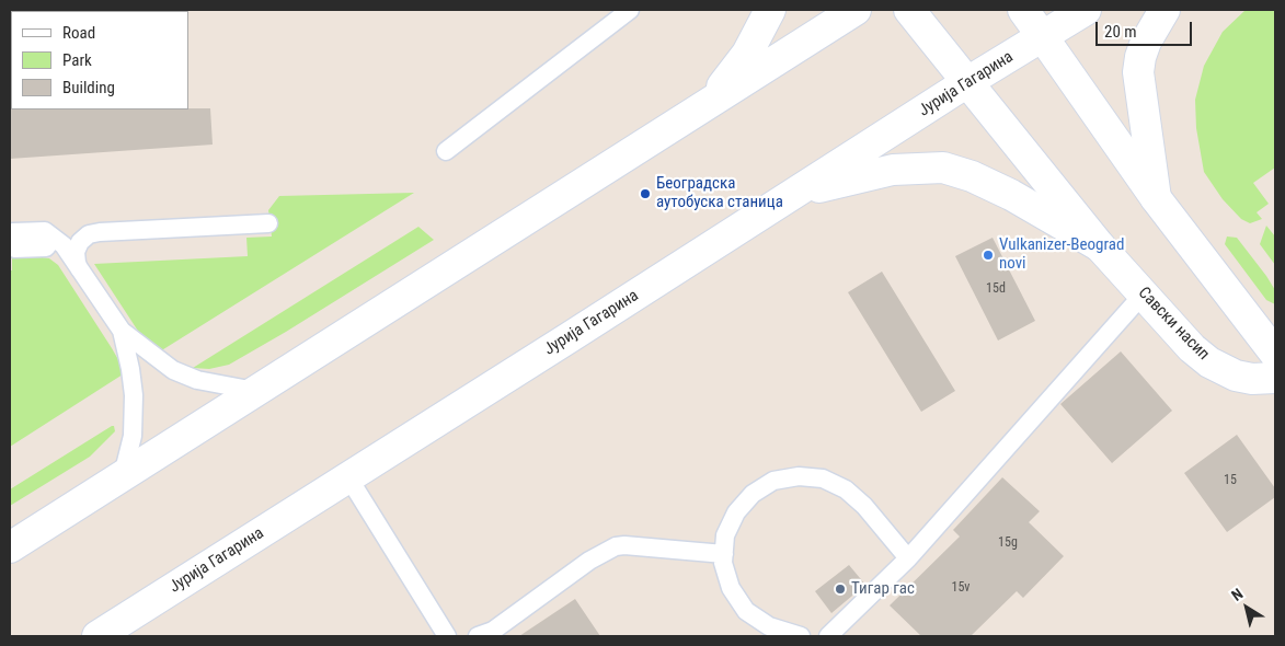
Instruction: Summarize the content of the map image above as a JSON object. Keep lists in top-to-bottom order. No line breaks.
{"streets":{"main road":["Јурија Гагарина","Савски насип"]},"crossings":[["Јурија Гагарина","Савски насип"]],"places":["Београдска аутобуска станица","Vulkanizer-Beograd novi","Тигар гас"],"house_numbers":["15d","15","15g","15v"],"legend":["Road","Park","Building"],"scale_bar":"20 m","north":"top left"}
